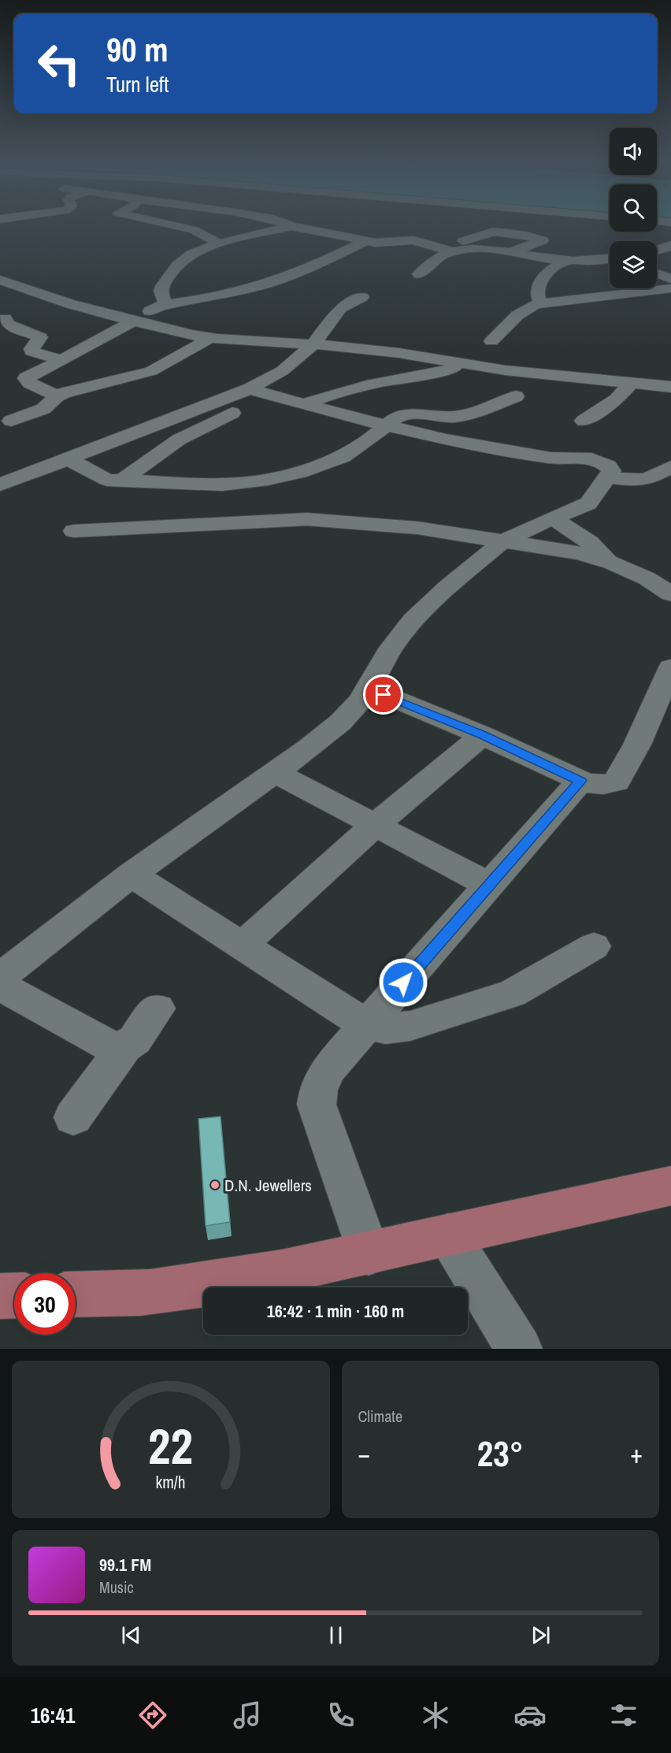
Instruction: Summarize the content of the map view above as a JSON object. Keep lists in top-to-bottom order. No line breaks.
{"places":["D.N. Jewellers"],"page":{"turn":["90 m","Turn left"],"limit":"30","trip":"16:42 · 1 min · 160 m","tile":"Climate","heat":["−","23°","+"],"song":["99.1 FM","Music"],"tabs":"16:41","gauge":["22","km/h"]}}
